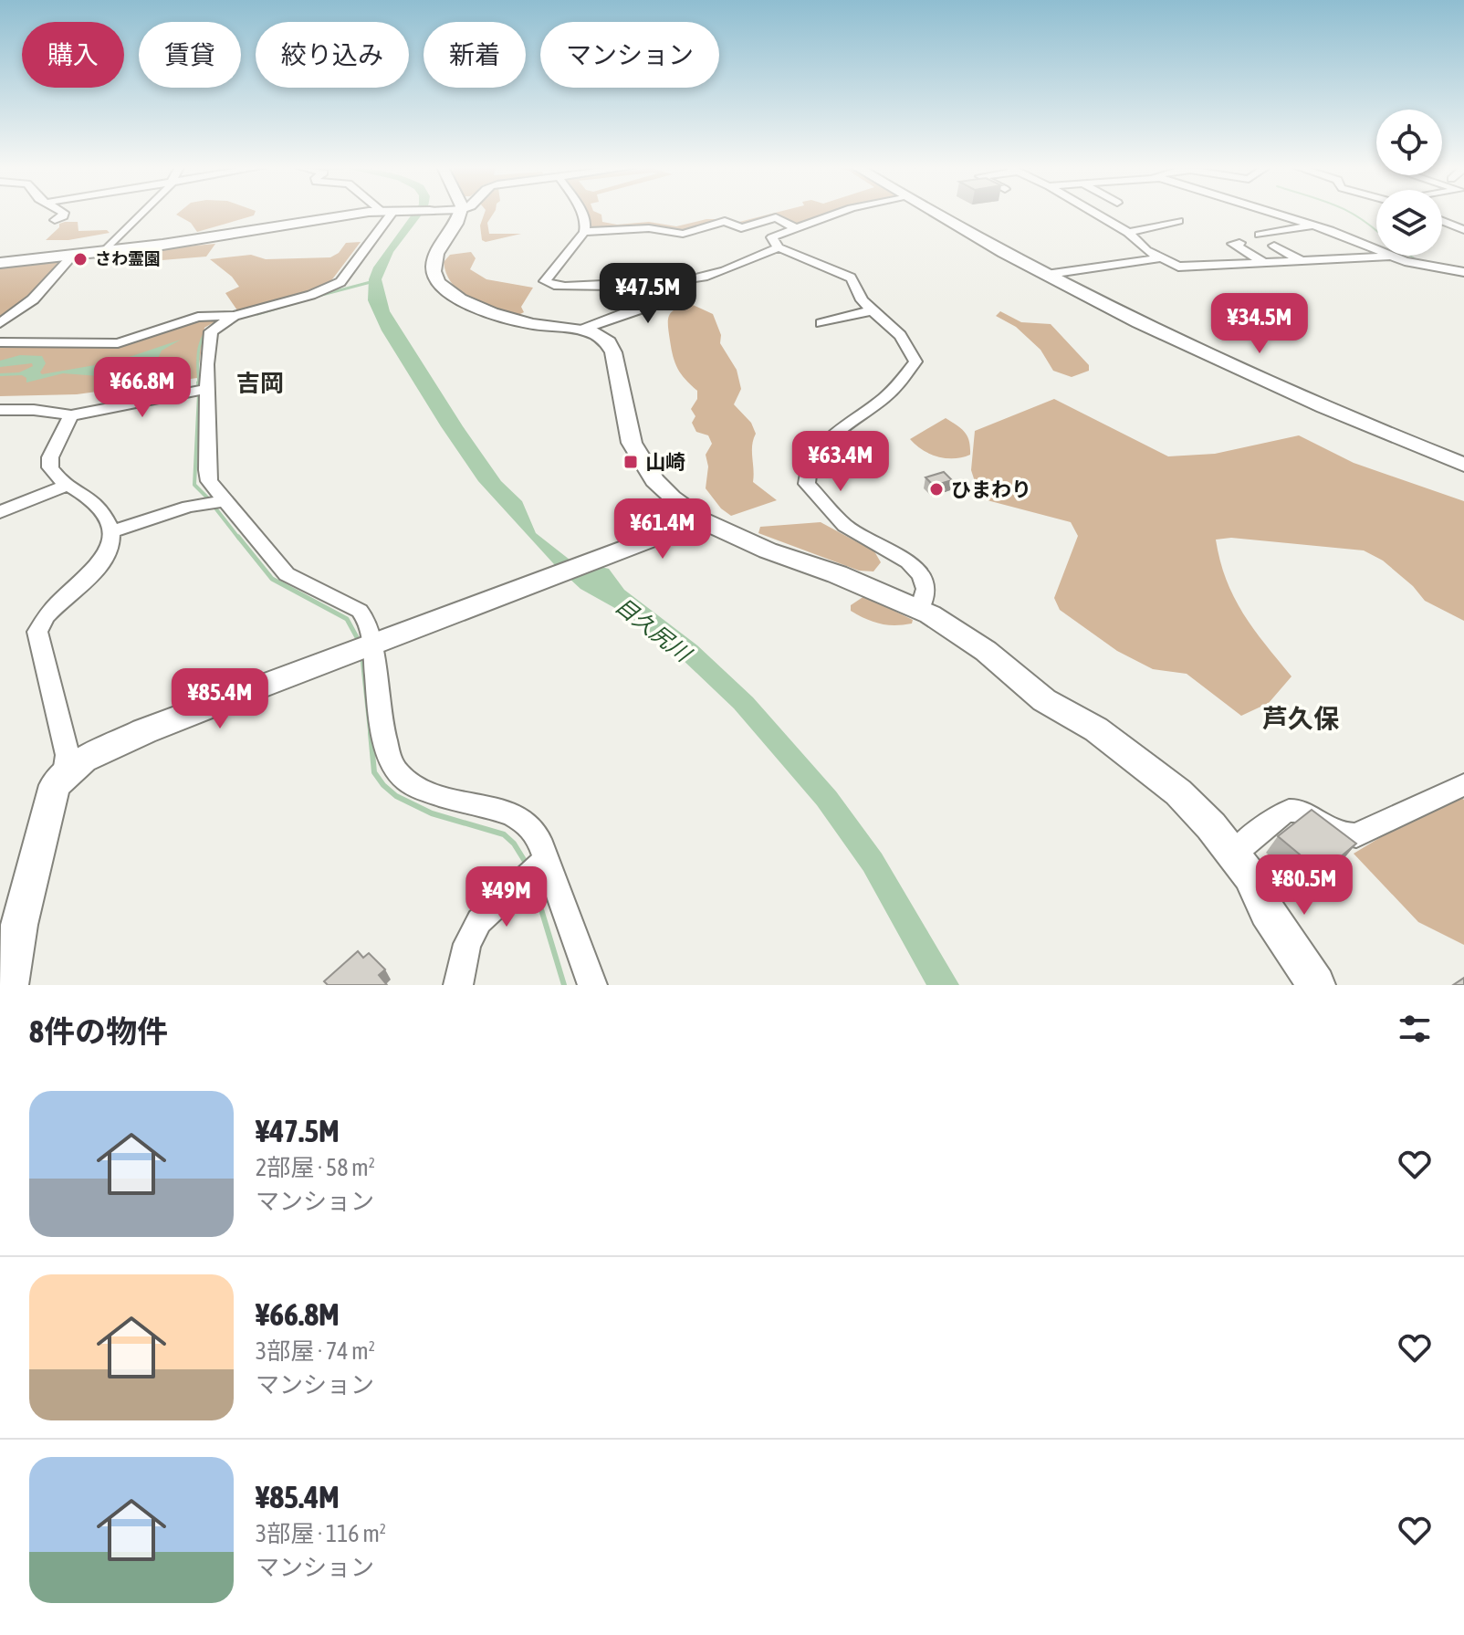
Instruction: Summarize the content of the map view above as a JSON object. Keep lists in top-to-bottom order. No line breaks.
{"districts":["吉岡","芦久保"],"water":["目久尻川"],"places":{"other":["さわ霊園","ひまわり"],"transit":["山崎"]},"page":{"chip":["購入","賃貸","絞り込み","新着","マンション"],"price":["¥47.5M","¥34.5M","¥66.8M","¥63.4M","¥61.4M","¥85.4M","¥80.5M","¥49M"],"heading":"8件の物件","list":[{"name":"¥47.5M","note":"2部屋 · 58 m² · マンション"},{"name":"¥66.8M","note":"3部屋 · 74 m² · マンション"},{"name":"¥85.4M","note":"3部屋 · 116 m² · マンション"}]}}
